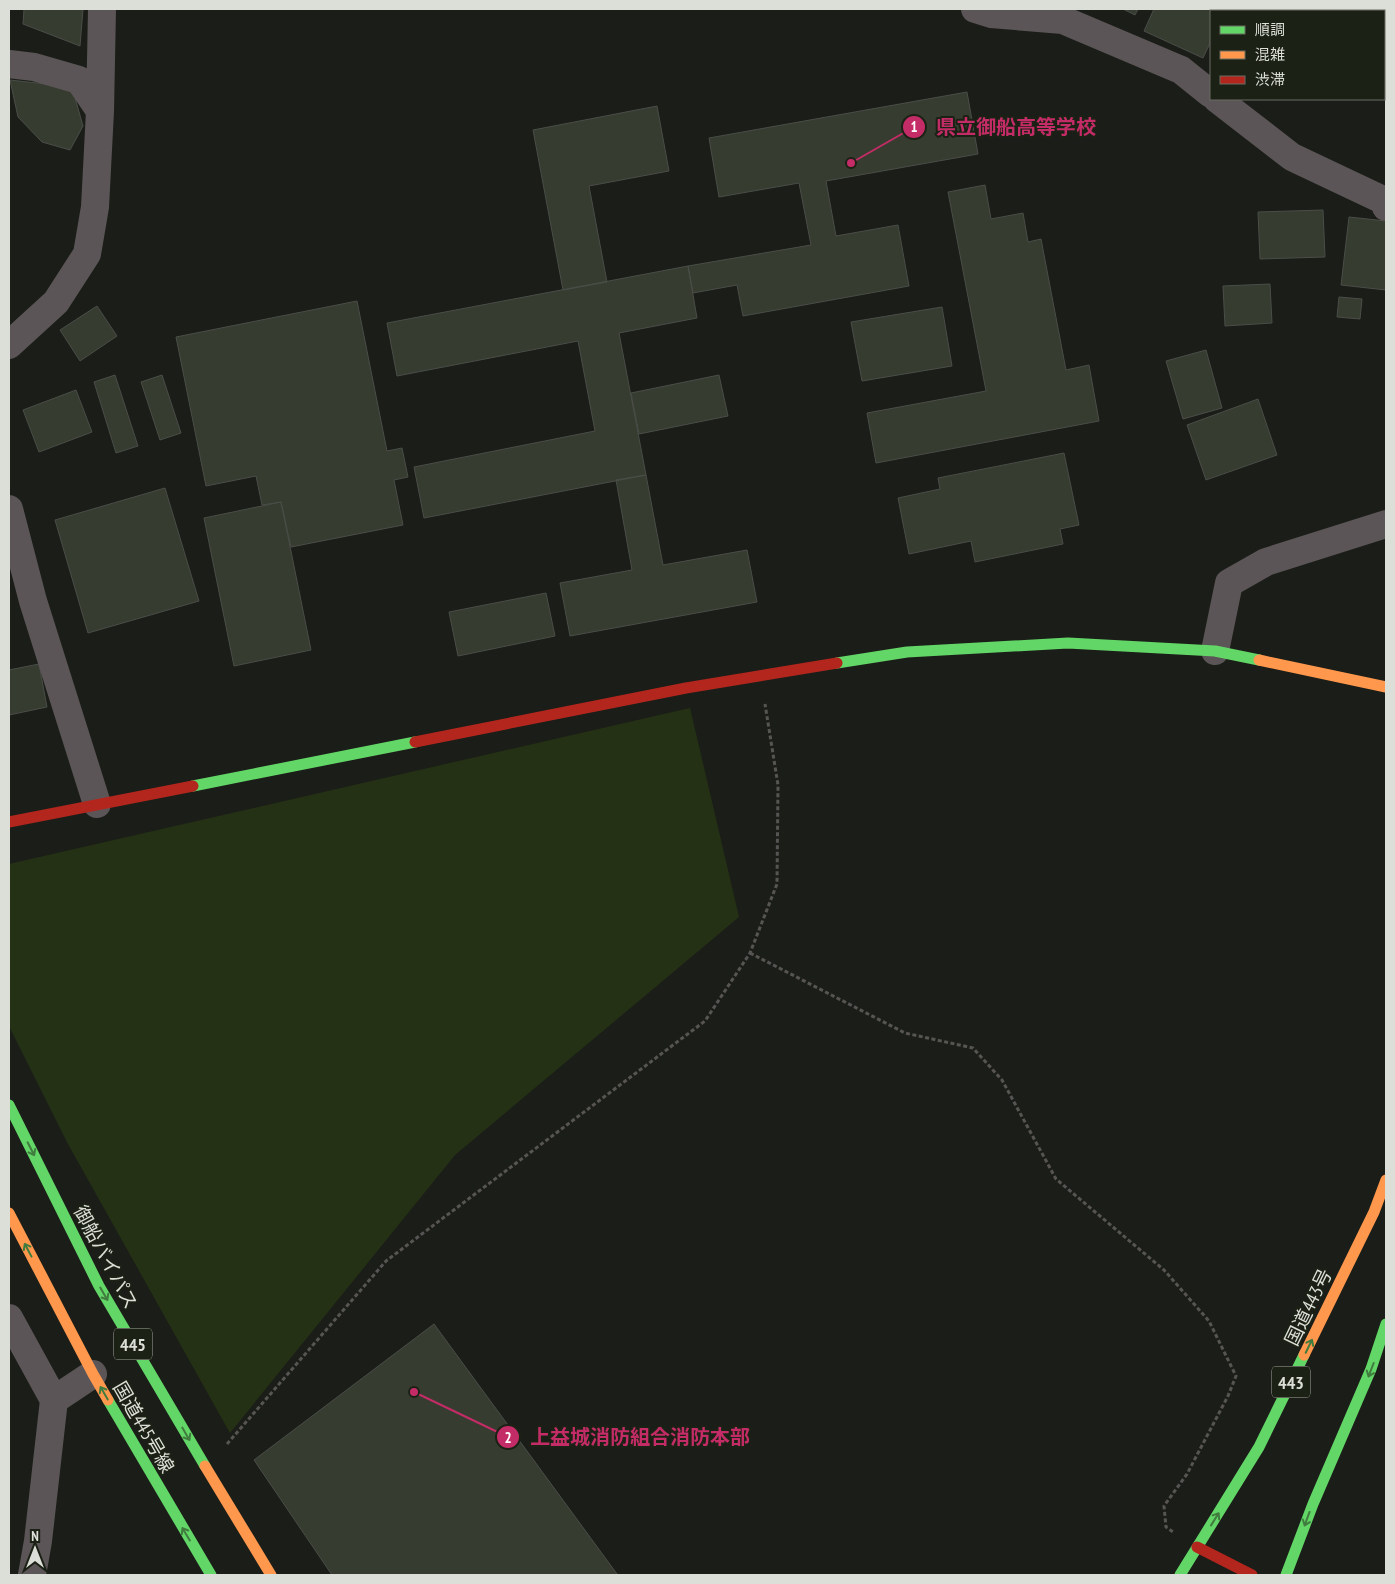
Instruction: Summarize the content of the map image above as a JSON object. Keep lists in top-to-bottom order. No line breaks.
{"streets":{"main road":["御船バイパス","国道443号","445","443","国道445号線"]},"one_way":["御船バイパス","国道445号線"],"places":["県立御船高等学校","上益城消防組合消防本部"],"legend":["順調","混雑","渋滞"],"north":"top"}
